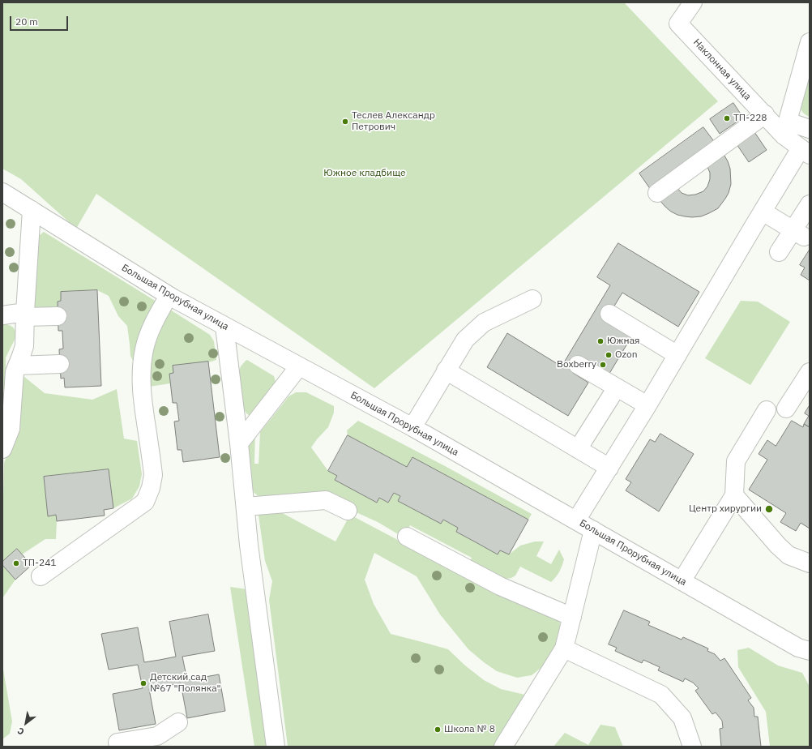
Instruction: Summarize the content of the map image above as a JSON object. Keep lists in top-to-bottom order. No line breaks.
{"streets":{"street":["Наклонная улица","Большая Прорубная улица"]},"parks":["Южное кладбище"],"places":["ТП-228","Теслев Александр Петрович","Южная","Ozon","Boxberry","Центр хирургии","ТП-241","Детский сад №67 \"Полянка\"","Школа № 8"],"scale_bar":"20 m","north":"bottom left"}
